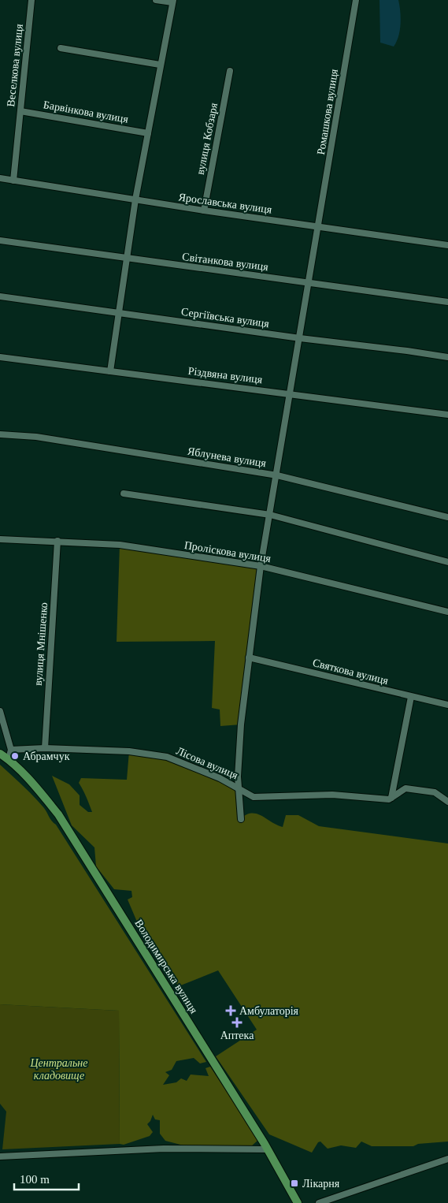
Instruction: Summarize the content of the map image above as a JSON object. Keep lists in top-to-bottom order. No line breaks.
{"streets":{"main road":["Володимирська вулиця"],"street":["Веселкова вулиця","Барвінкова вулиця","Ромашкова вулиця","вулиця Кобзаря","Ярославська вулиця","Світанкова вулиця","Сергіївська вулиця","Різдвяна вулиця","Яблунева вулиця","Проліскова вулиця","вулиця Мнішенко","Святкова вулиця","Лісова вулиця"]},"crossings":[["Веселкова вулиця","Барвінкова вулиця"],["Веселкова вулиця","Ярославська вулиця"],["Ромашкова вулиця","Ярославська вулиця"],["Ромашкова вулиця","Світанкова вулиця"],["Ромашкова вулиця","Сергіївська вулиця"],["Ромашкова вулиця","Різдвяна вулиця"],["Ромашкова вулиця","Яблунева вулиця"],["Ромашкова вулиця","Проліскова вулиця"],["Ромашкова вулиця","Святкова вулиця"],["Ромашкова вулиця","Лісова вулиця"],["вулиця Кобзаря","Ярославська вулиця"],["Проліскова вулиця","вулиця Мнішенко"],["вулиця Мнішенко","Лісова вулиця"]],"parks":["Центральне кладовище"],"places":{"other":["Абрамчук"],"health":["Амбулаторія","Аптека"],"transit":["Лікарня"]},"scale_bar":"100 m"}
